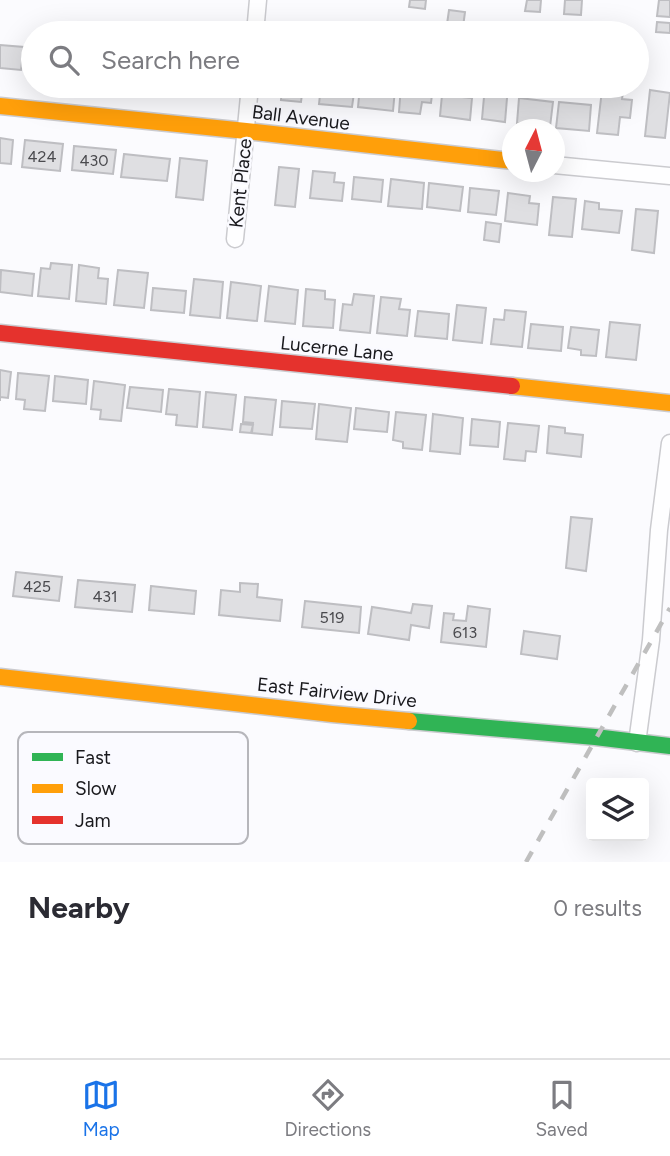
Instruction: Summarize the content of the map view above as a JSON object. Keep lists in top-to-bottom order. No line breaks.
{"streets":{"street":["Ball Avenue","Kent Place","Lucerne Lane","East Fairview Drive"]},"crossings":[["Ball Avenue","Kent Place"]],"house_numbers":["424","430","425","431","519","613"],"legend":["Fast","Slow","Jam"],"north":"top","page":{"search":"Search here","heading":["Nearby","0 results"],"nav":["Map","Directions","Saved"]}}
